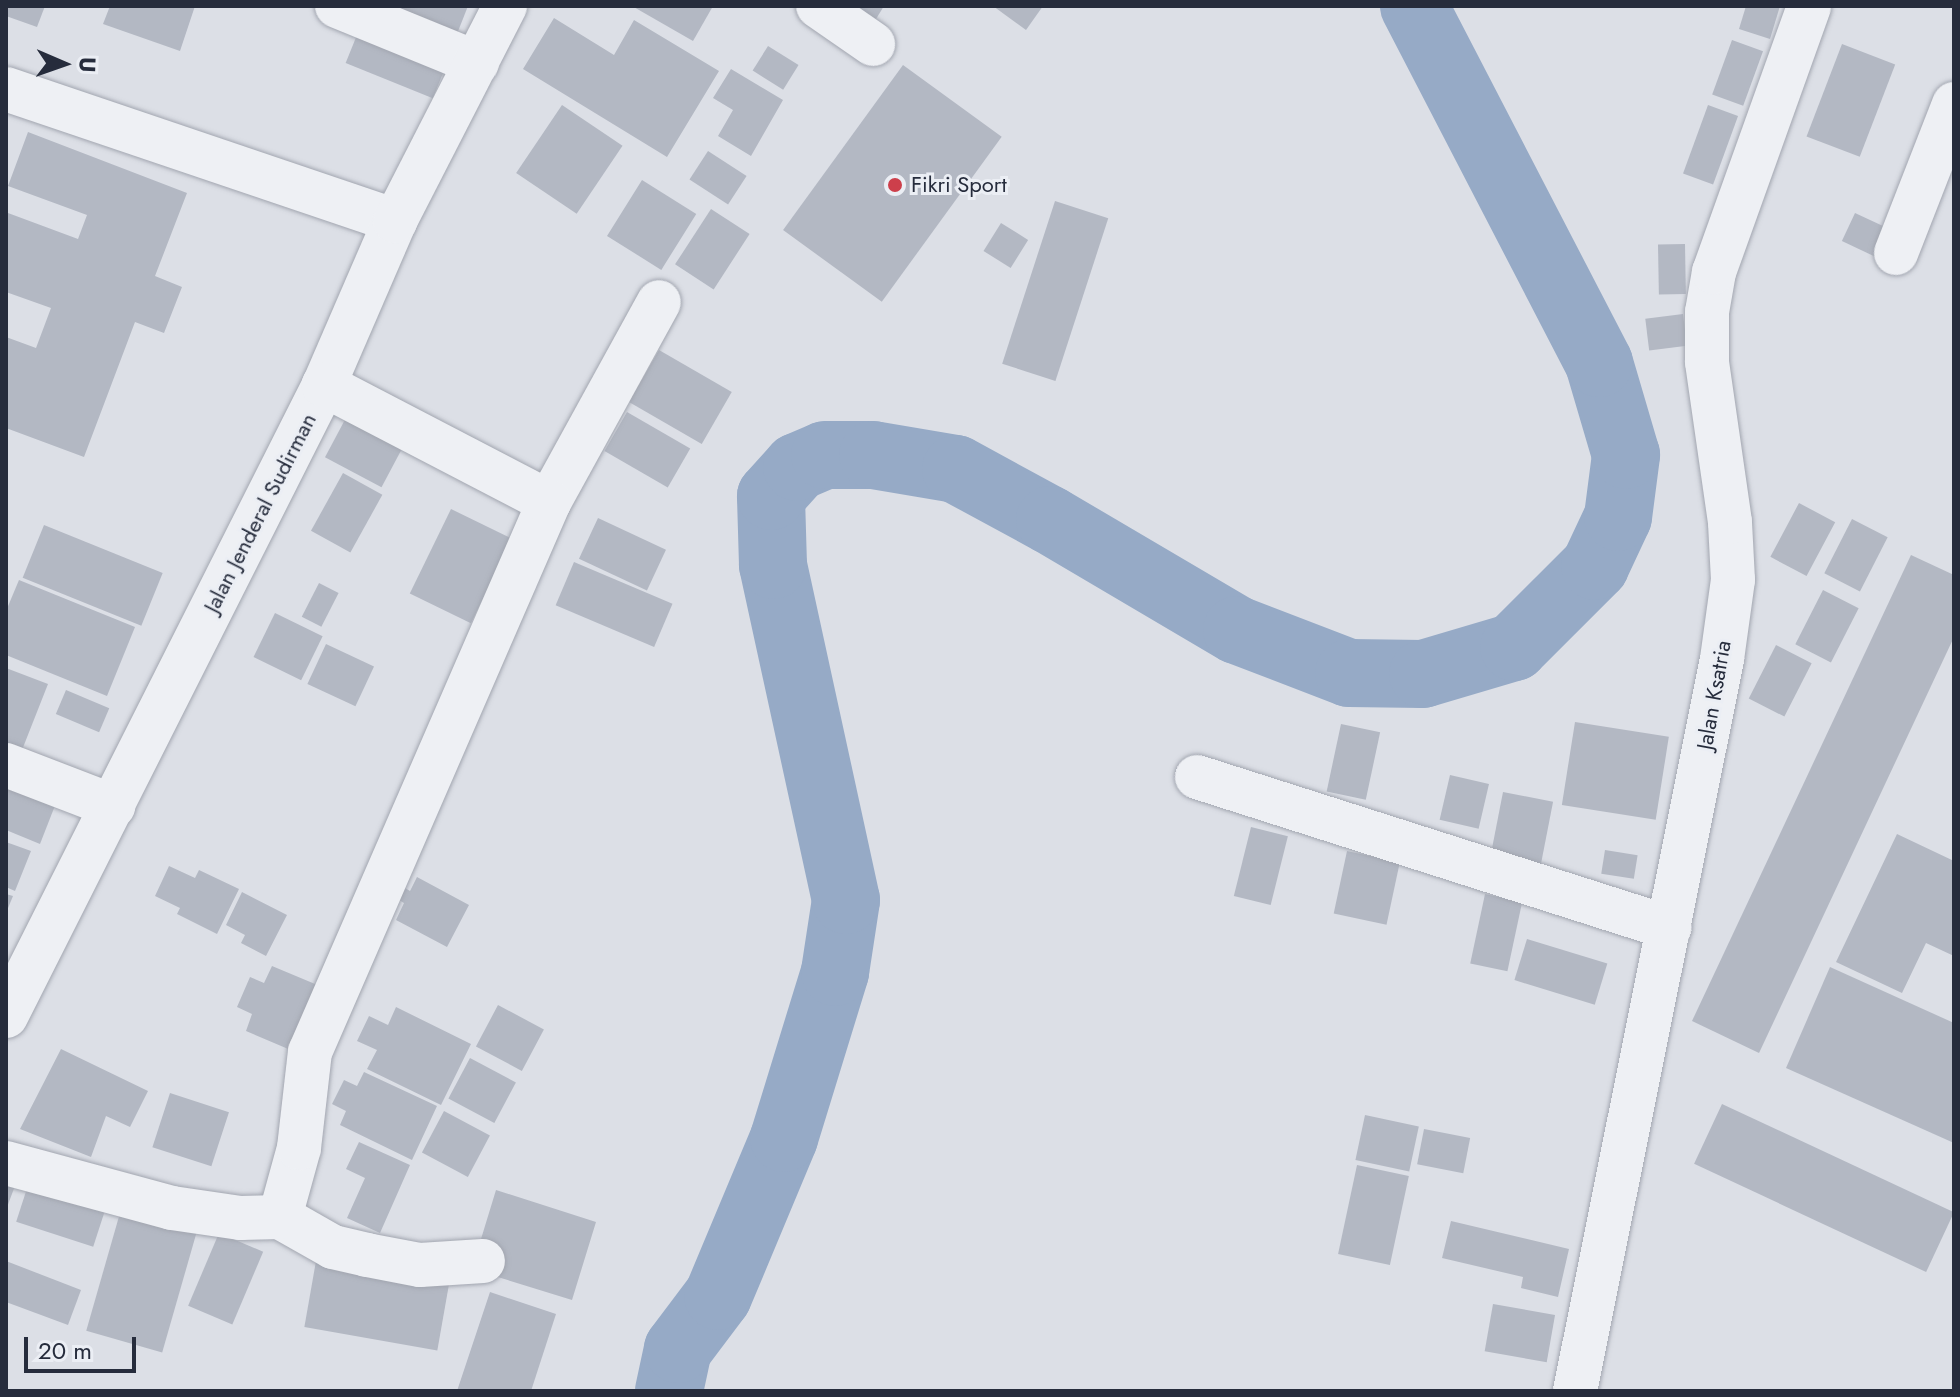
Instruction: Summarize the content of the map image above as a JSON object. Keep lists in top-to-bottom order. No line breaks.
{"streets":{"street":["Jalan Jenderal Sudirman","Jalan Ksatria"]},"places":["Fikri Sport"],"scale_bar":"20 m","north":"right"}
